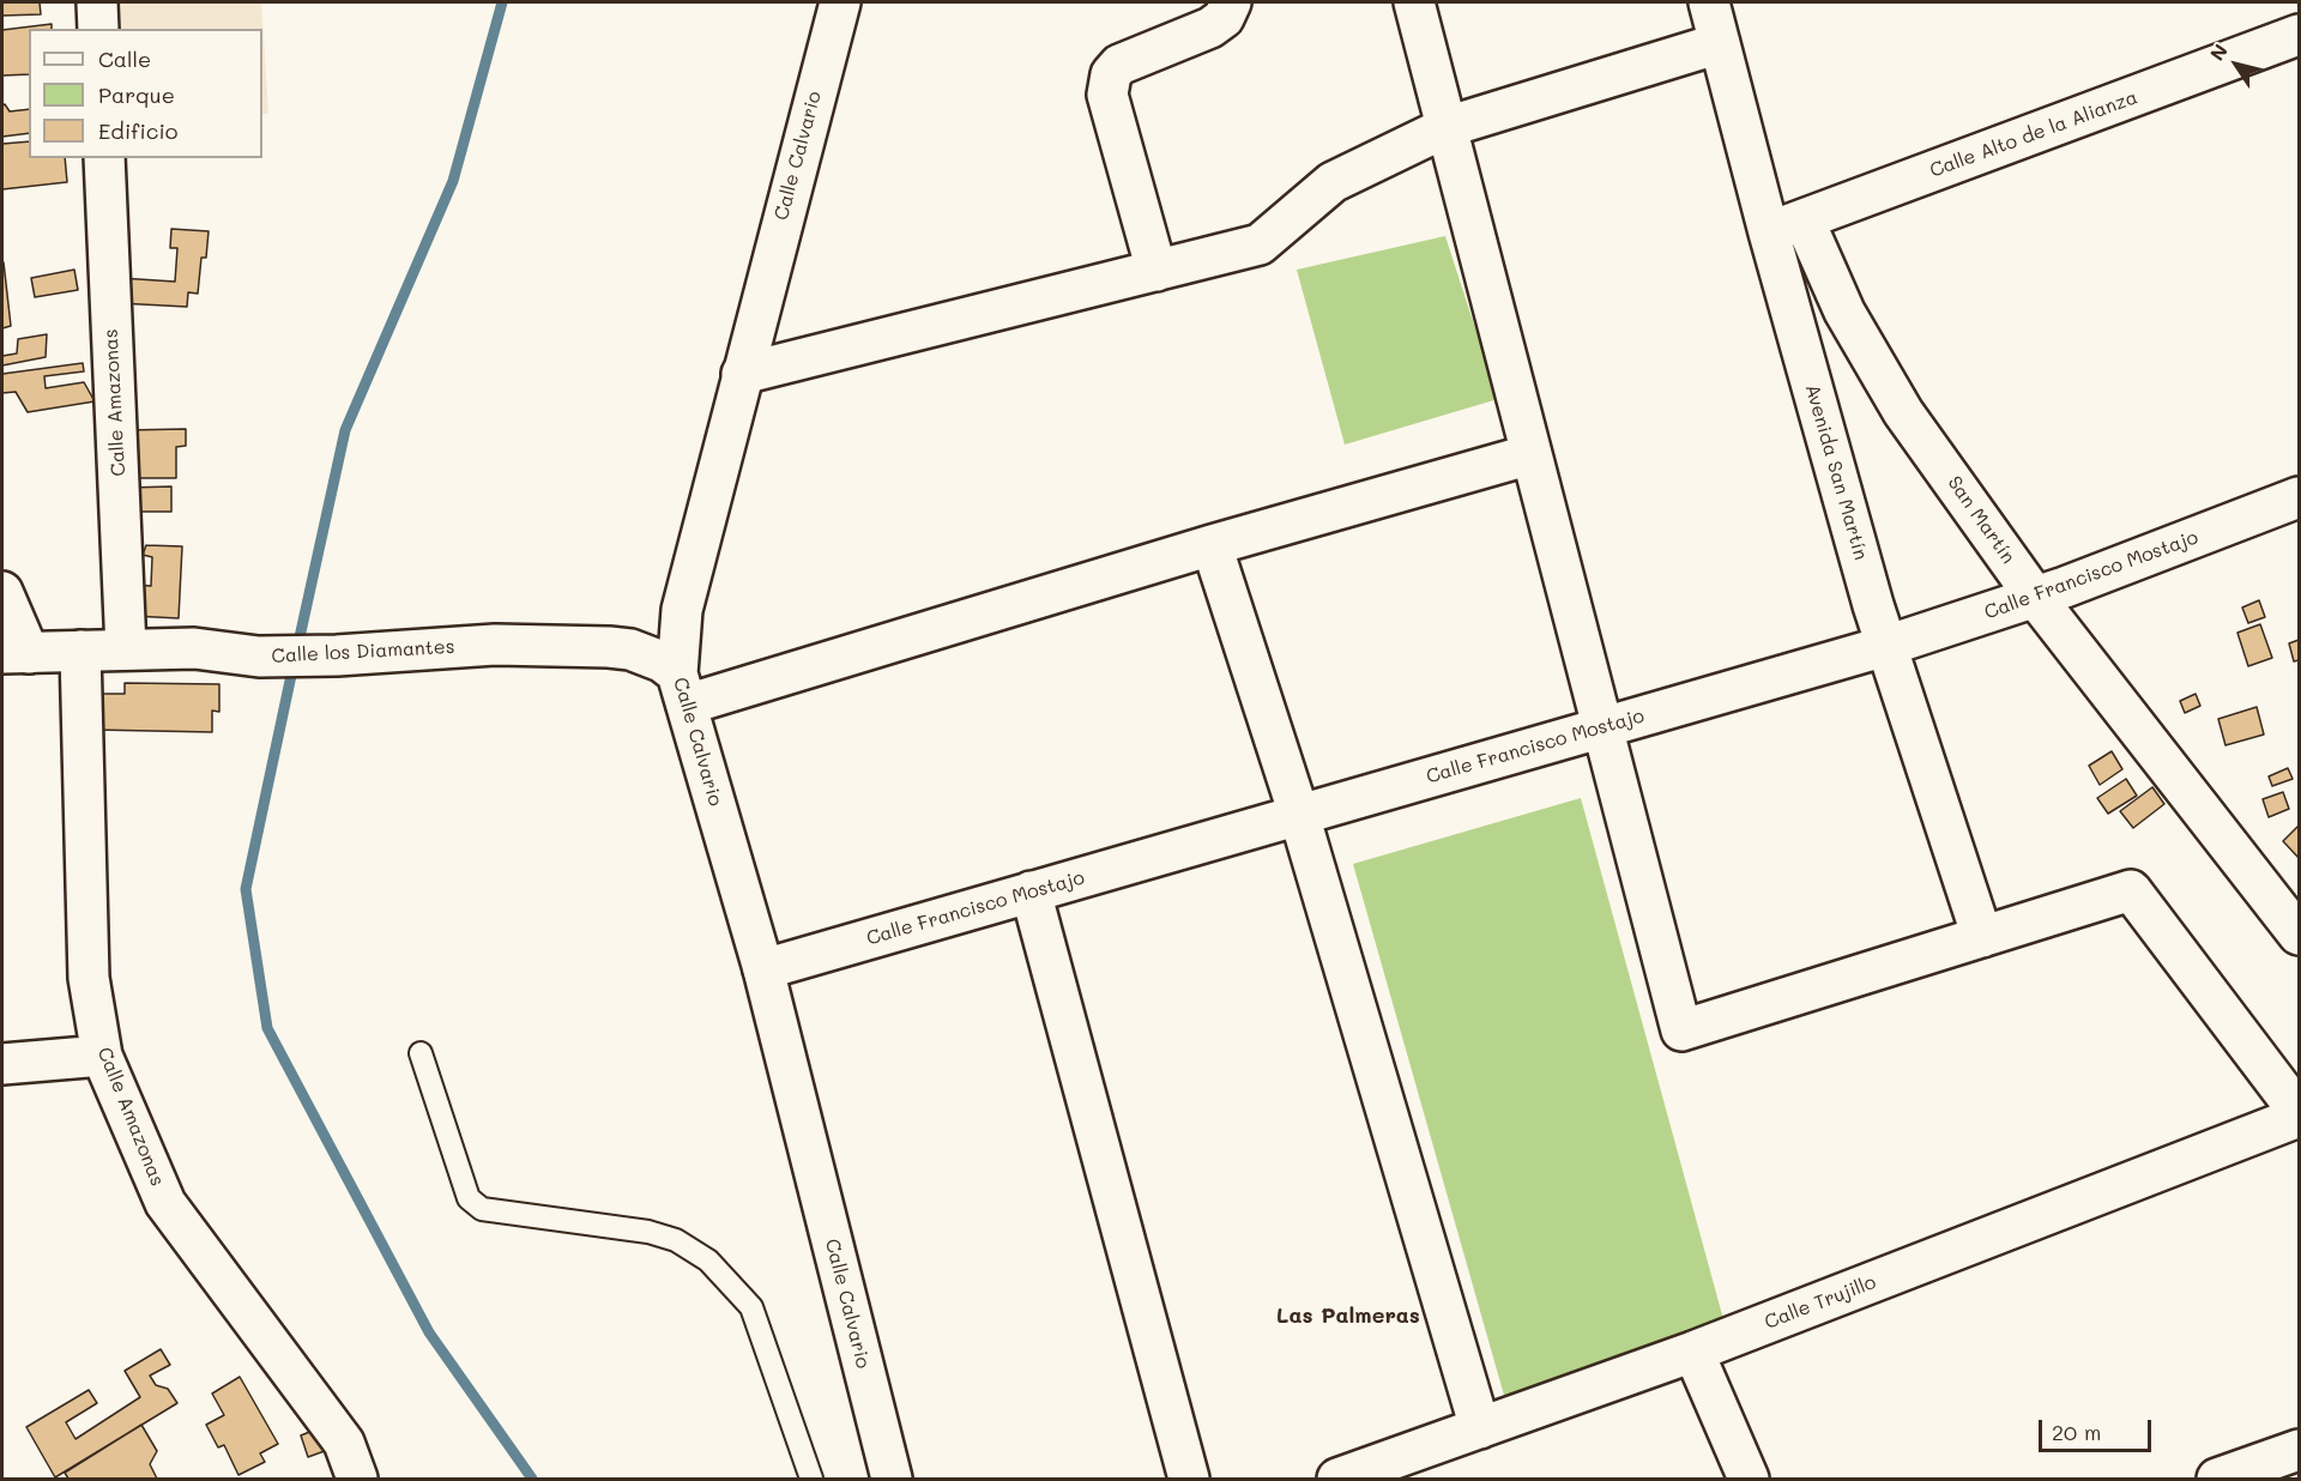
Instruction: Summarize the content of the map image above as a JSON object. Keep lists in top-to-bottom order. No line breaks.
{"streets":{"street":["Calle Alto de la Alianza","Calle Calvario","Calle Amazonas","Avenida San Martín","San Martín","Calle Francisco Mostajo","Calle los Diamantes","Calle Trujillo"]},"crossings":[["Calle Alto de la Alianza","Avenida San Martín"],["Calle Alto de la Alianza","San Martín"],["Calle Calvario","Calle Francisco Mostajo"],["Calle Calvario","Calle los Diamantes"],["Calle Amazonas","Calle los Diamantes"],["Avenida San Martín","San Martín"],["Avenida San Martín","Calle Francisco Mostajo"],["San Martín","Calle Francisco Mostajo"]],"districts":["Las Palmeras"],"legend":["Calle","Parque","Edificio"],"scale_bar":"20 m","north":"top left"}
